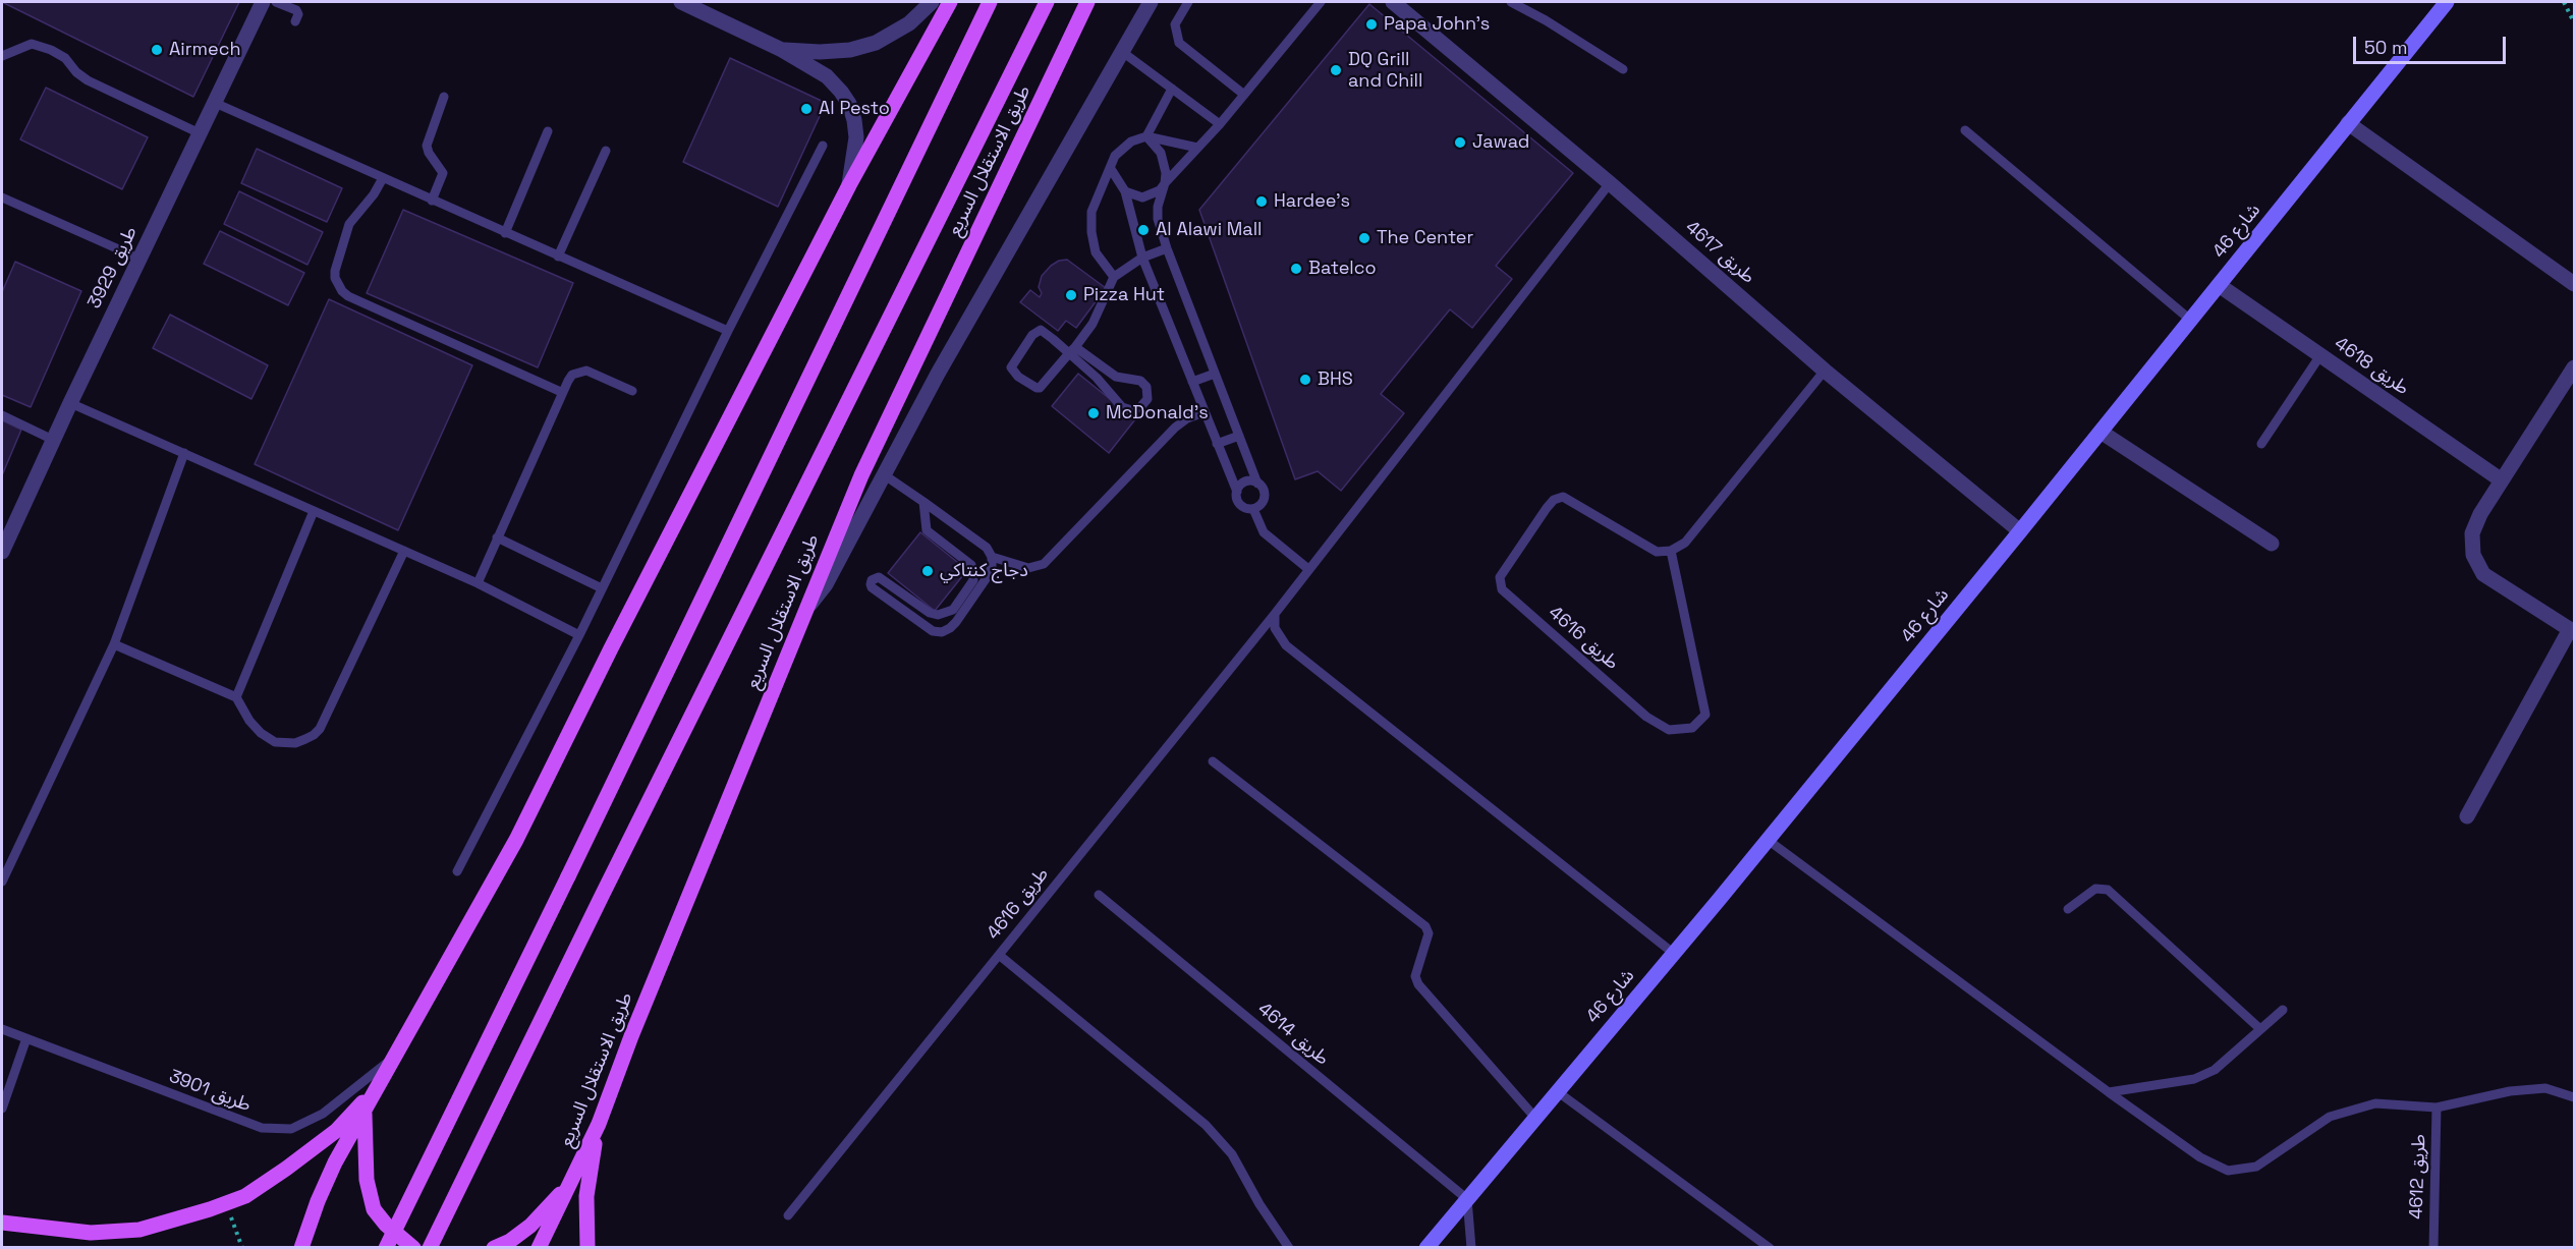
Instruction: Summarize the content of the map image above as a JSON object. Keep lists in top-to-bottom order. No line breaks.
{"streets":{"main road":["طريق الاستقلال السريع"],"street":["شارع 46","طريق 4617","طريق 3929","طريق 4618"],"lane":["طريق 4616","طريق 4614","طريق 3901","طريق 4612"]},"crossings":[["شارع 46","طريق 4617"],["شارع 46","طريق 4618"],["شارع 46","طريق 4614"],["طريق 4617","طريق 4616"]],"places":["Papa John's","Airmech","DQ Grill and Chill","Al Pesto","Jawad","Hardee's","Al Alawi Mall","The Center","Batelco","Pizza Hut","BHS","McDonald's","دجاج كنتاكي"],"scale_bar":"50 m"}
